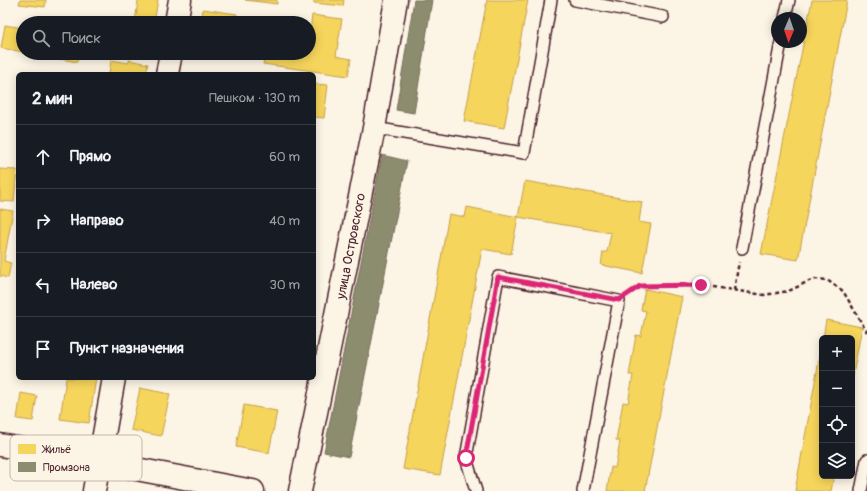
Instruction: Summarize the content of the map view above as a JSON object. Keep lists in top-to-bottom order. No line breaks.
{"streets":{"street":["улица Островского"]},"legend":["Жильё","Промзона"],"north":"bottom","page":{"search":"Поиск","heading":["2 мин","Пешком · 130 m"],"list":[["Прямо","60 m"],["Направо","40 m"],["Налево","30 m"],"Пункт назначения"],"map_buttons":["+","−"]}}
